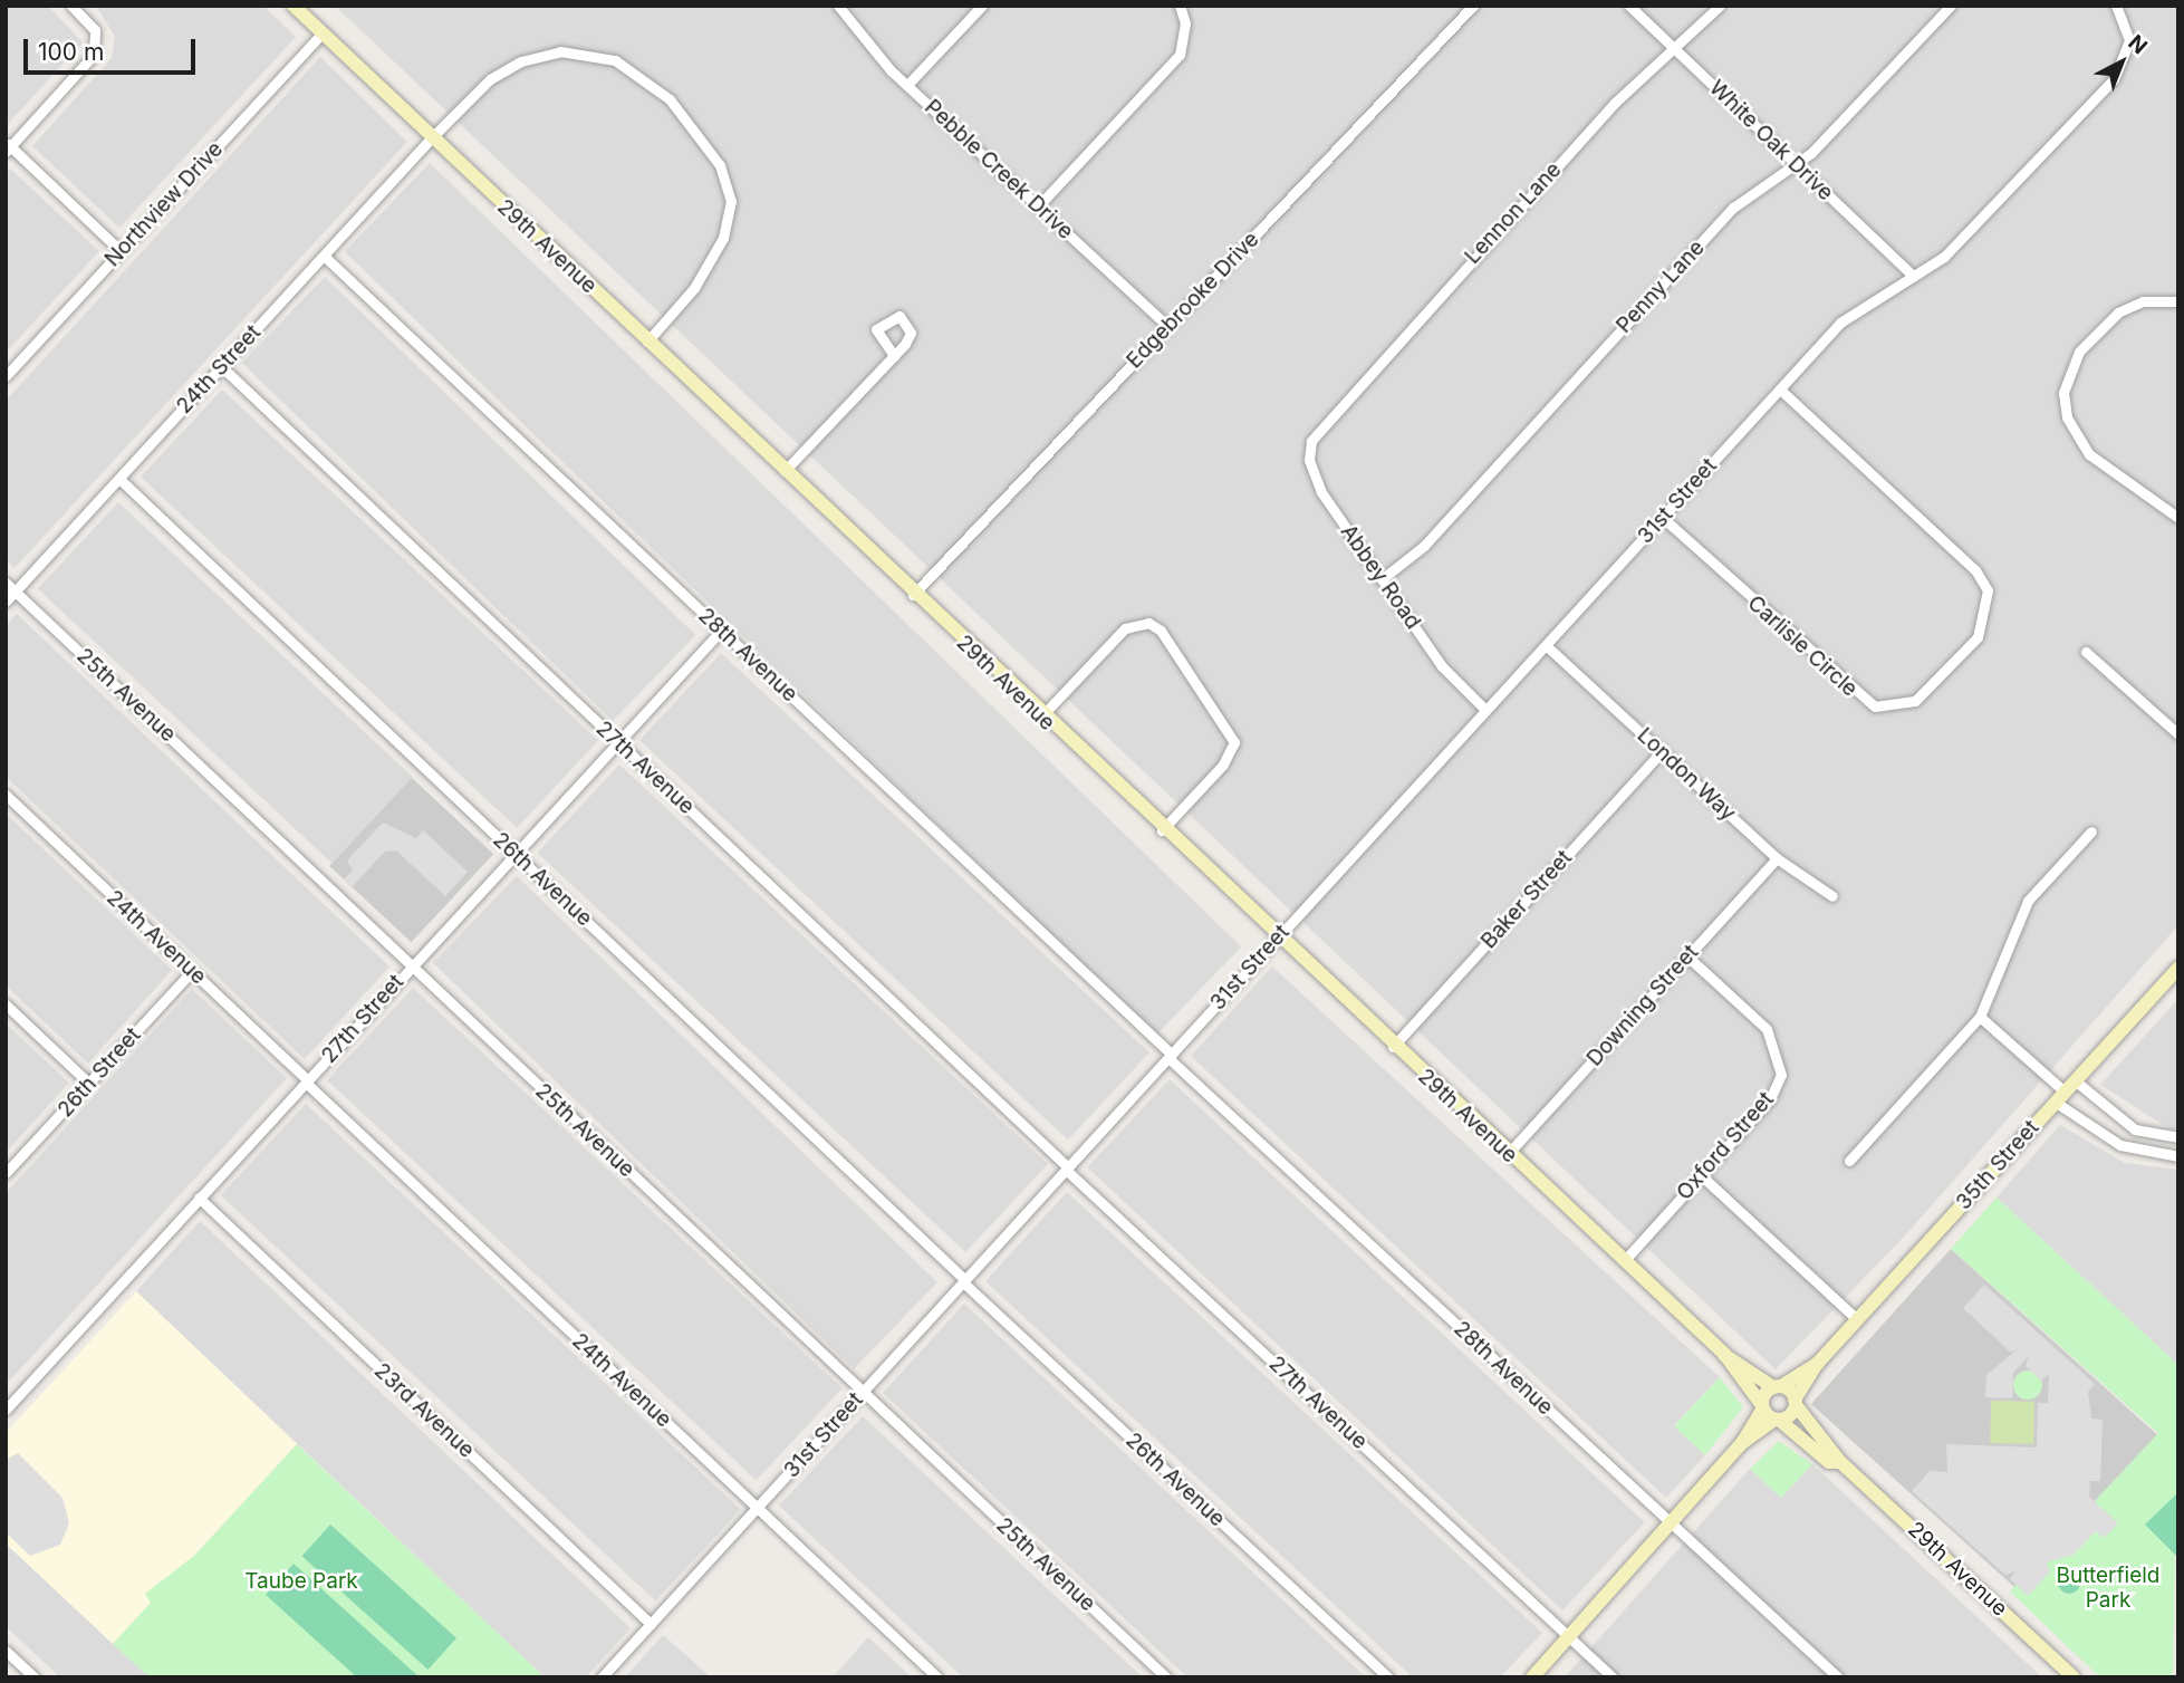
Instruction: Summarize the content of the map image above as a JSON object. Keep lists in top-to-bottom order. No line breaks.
{"streets":{"street":["White Oak Drive","Pebble Creek Drive","Northview Drive","Lennon Lane","29th Avenue","Penny Lane","Edgebrooke Drive","24th Street","31st Street","Abbey Road","Carlisle Circle","28th Avenue","25th Avenue","27th Avenue","London Way","26th Avenue","Baker Street","24th Avenue","Downing Street","27th Street","26th Street","Oxford Street","35th Street","23rd Avenue"]},"crossings":[["White Oak Drive","Lennon Lane"],["White Oak Drive","Penny Lane"],["White Oak Drive","31st Street"],["Pebble Creek Drive","Edgebrooke Drive"],["Northview Drive","29th Avenue"],["Lennon Lane","Abbey Road"],["29th Avenue","Edgebrooke Drive"],["29th Avenue","24th Street"],["29th Avenue","31st Street"],["29th Avenue","Baker Street"],["29th Avenue","Downing Street"],["29th Avenue","Oxford Street"],["29th Avenue","35th Street"],["Penny Lane","Abbey Road"],["24th Street","28th Avenue"],["24th Street","25th Avenue"],["24th Street","27th Avenue"],["24th Street","26th Avenue"],["31st Street","Abbey Road"],["31st Street","Carlisle Circle"],["31st Street","28th Avenue"],["31st Street","25th Avenue"],["31st Street","27th Avenue"],["31st Street","London Way"],["31st Street","26th Avenue"],["31st Street","24th Avenue"],["31st Street","23rd Avenue"],["28th Avenue","27th Street"],["25th Avenue","27th Street"],["27th Avenue","27th Street"],["London Way","Baker Street"],["London Way","Downing Street"],["26th Avenue","27th Street"],["24th Avenue","27th Street"],["24th Avenue","26th Street"],["Downing Street","Oxford Street"],["27th Street","23rd Avenue"]],"parks":["Butterfield Park","Taube Park"],"scale_bar":"100 m","north":"top right"}
